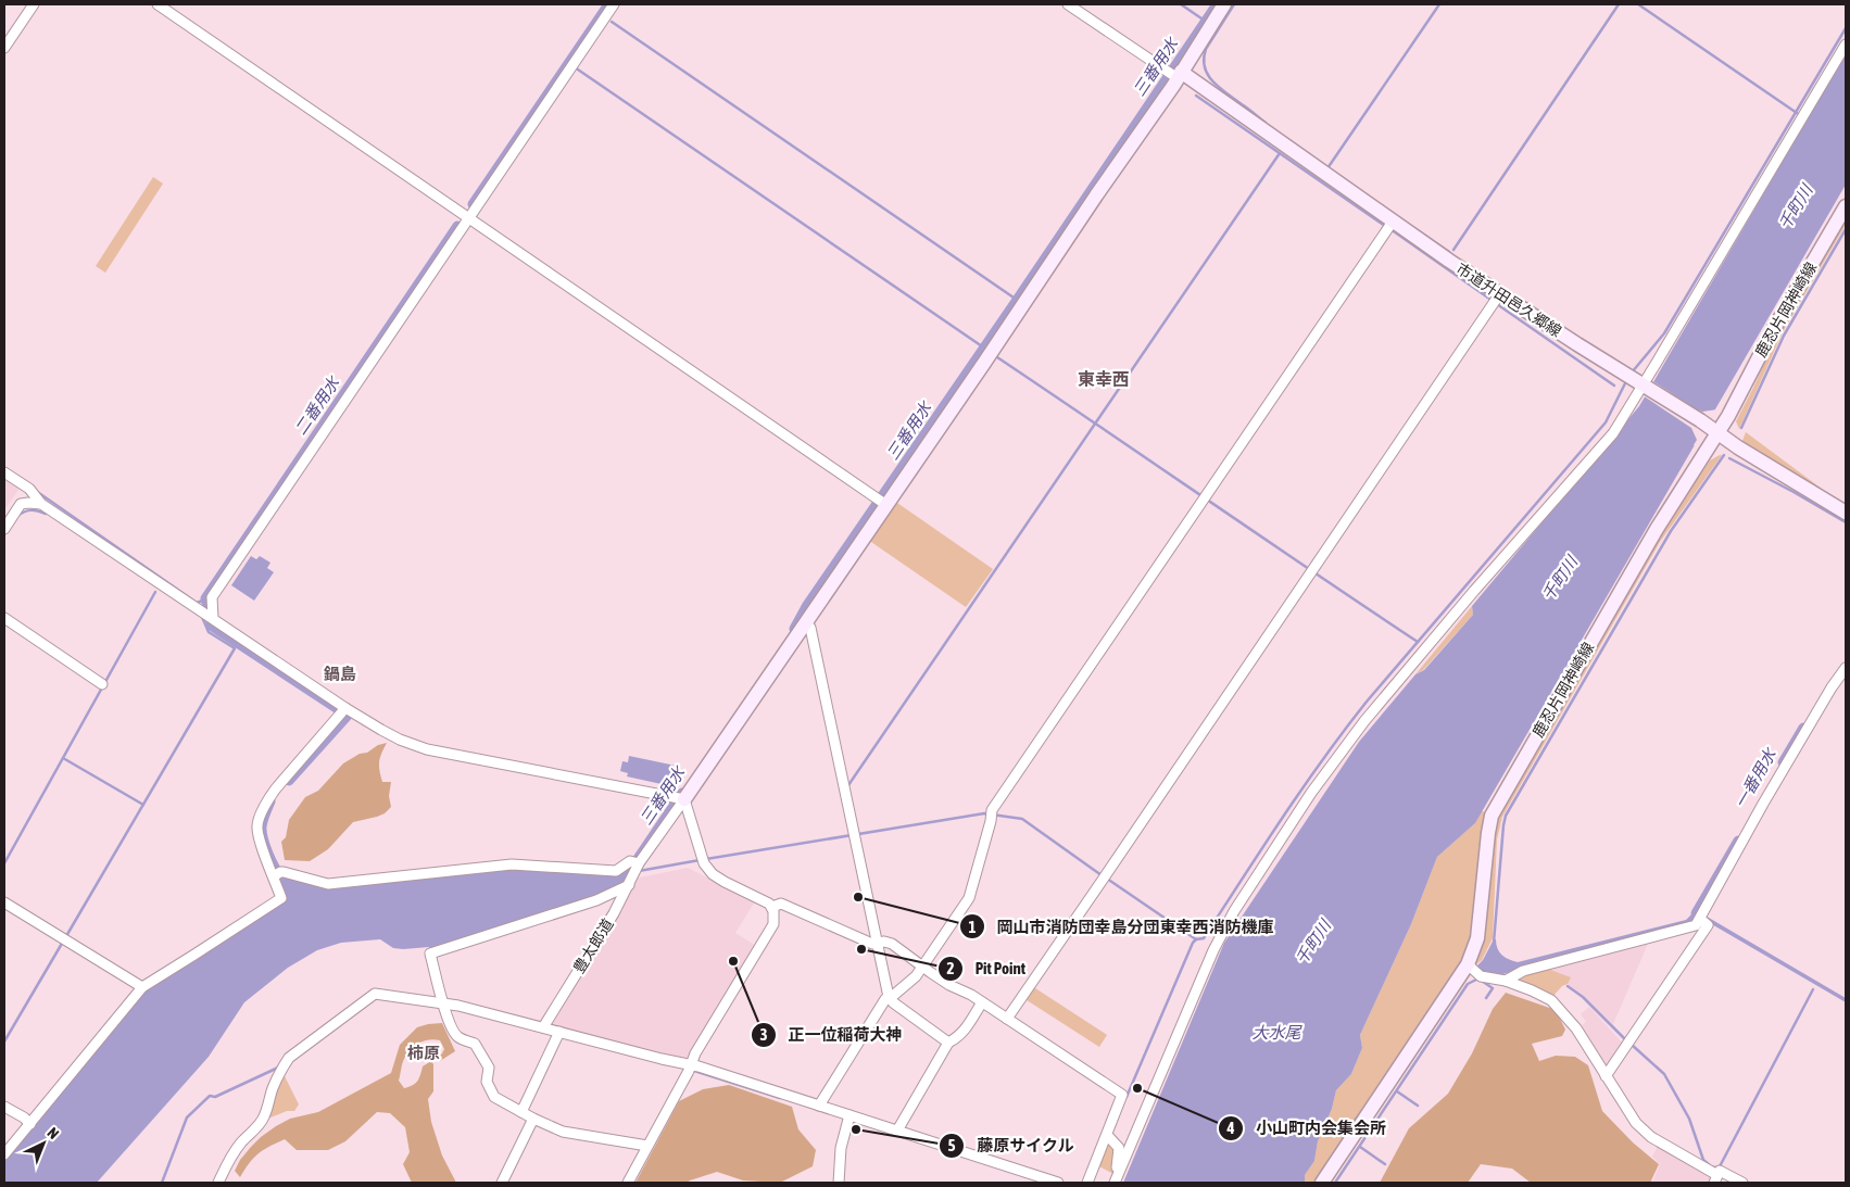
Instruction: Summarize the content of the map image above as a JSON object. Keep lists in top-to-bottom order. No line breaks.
{"streets":{"street":["市道升田邑久郷線","鹿忍片岡神崎線","豊太郎道"]},"crossings":[["市道升田邑久郷線","鹿忍片岡神崎線"]],"districts":["東幸西","鍋島","柿原"],"water":["三番用水","千町川","二番用水","一番用水","大水尾"],"places":["岡山市消防団幸島分団東幸西消防機庫","Pit Point","正一位稲荷大神","小山町内会集会所","藤原サイクル"],"north":"top right"}
